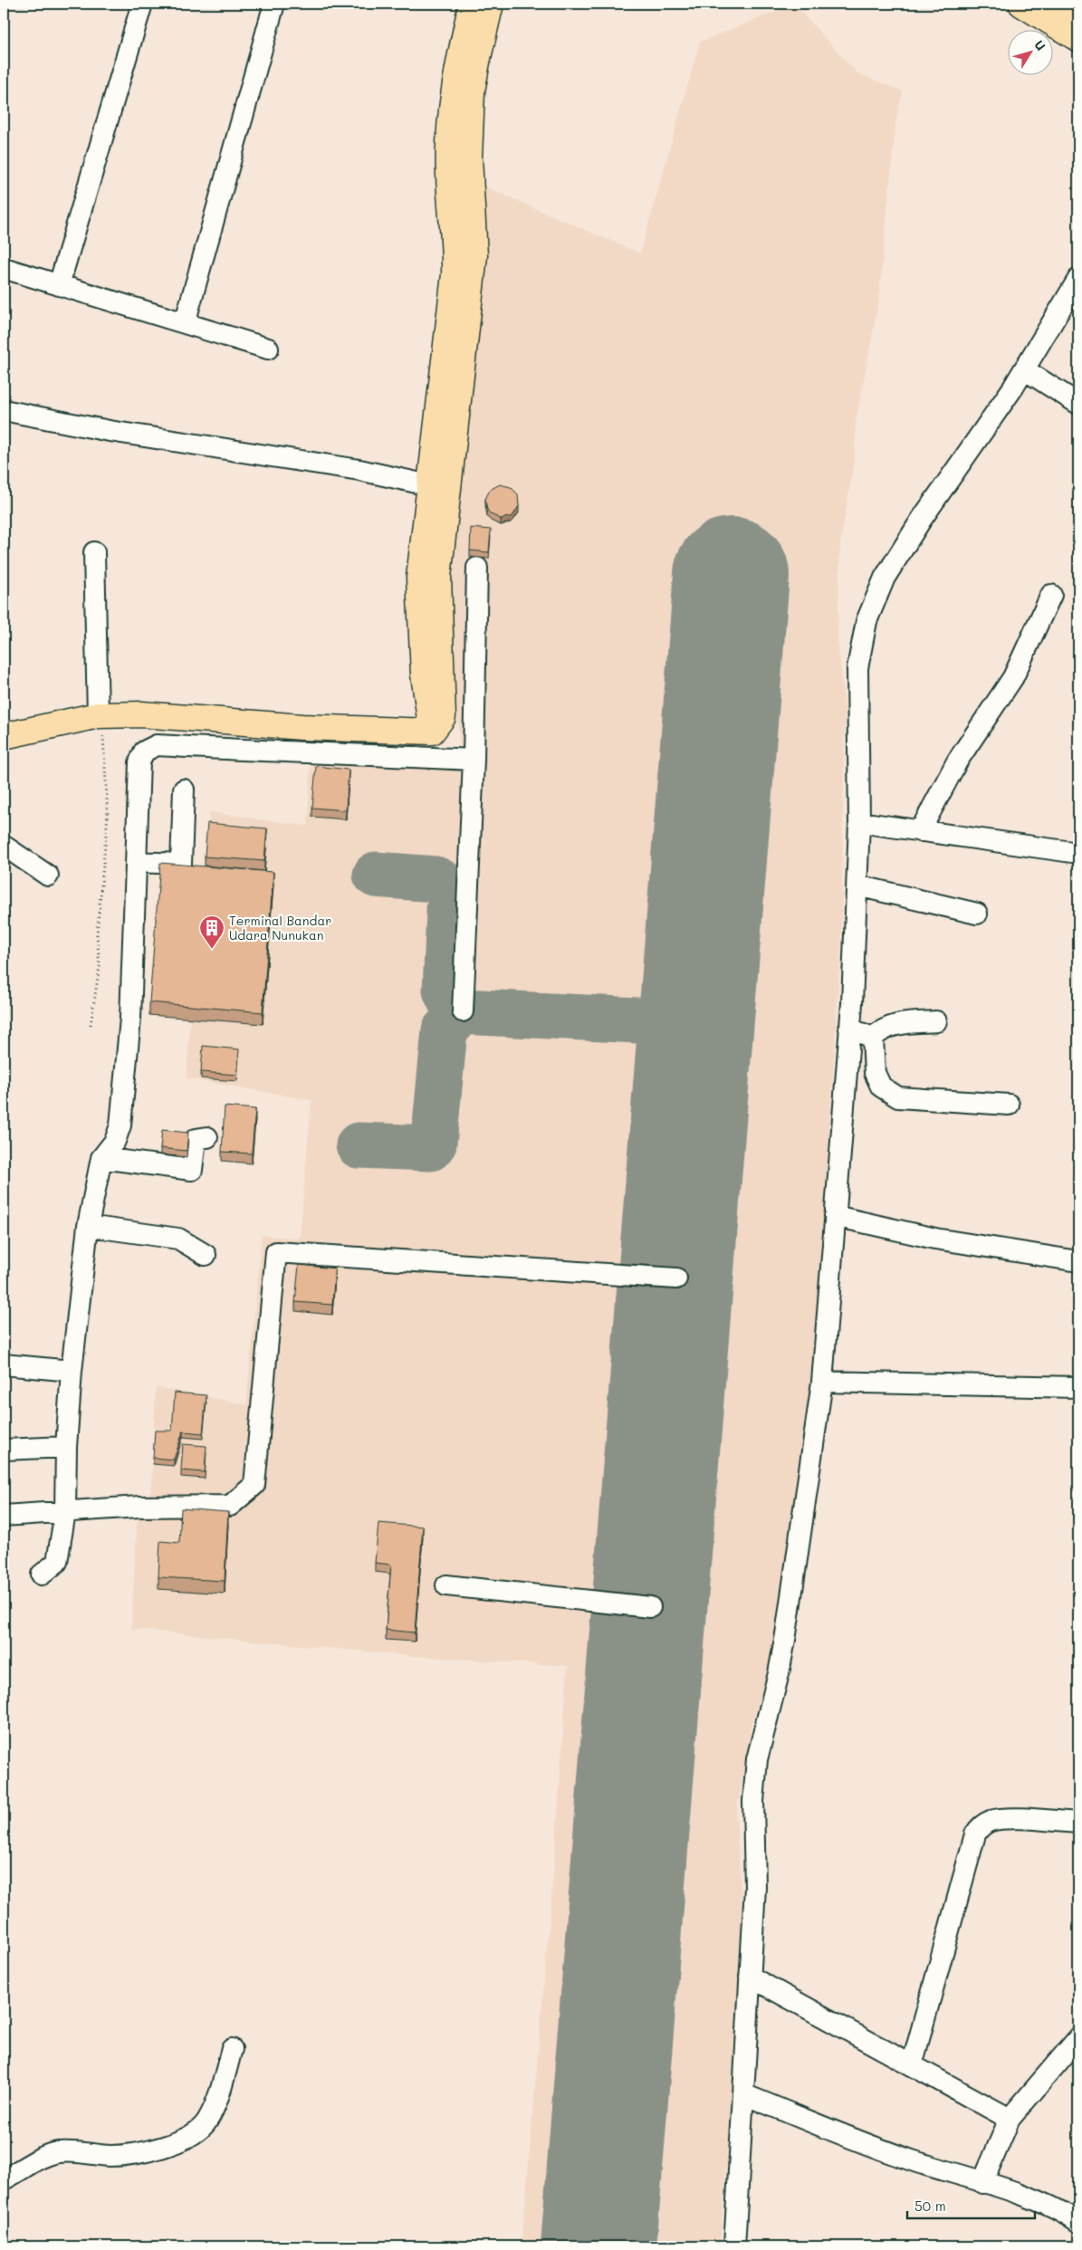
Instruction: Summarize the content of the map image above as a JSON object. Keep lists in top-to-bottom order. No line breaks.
{"places":{"building":["Terminal Bandar Udara Nunukan"]},"scale_bar":"50 m","north":"top right"}
